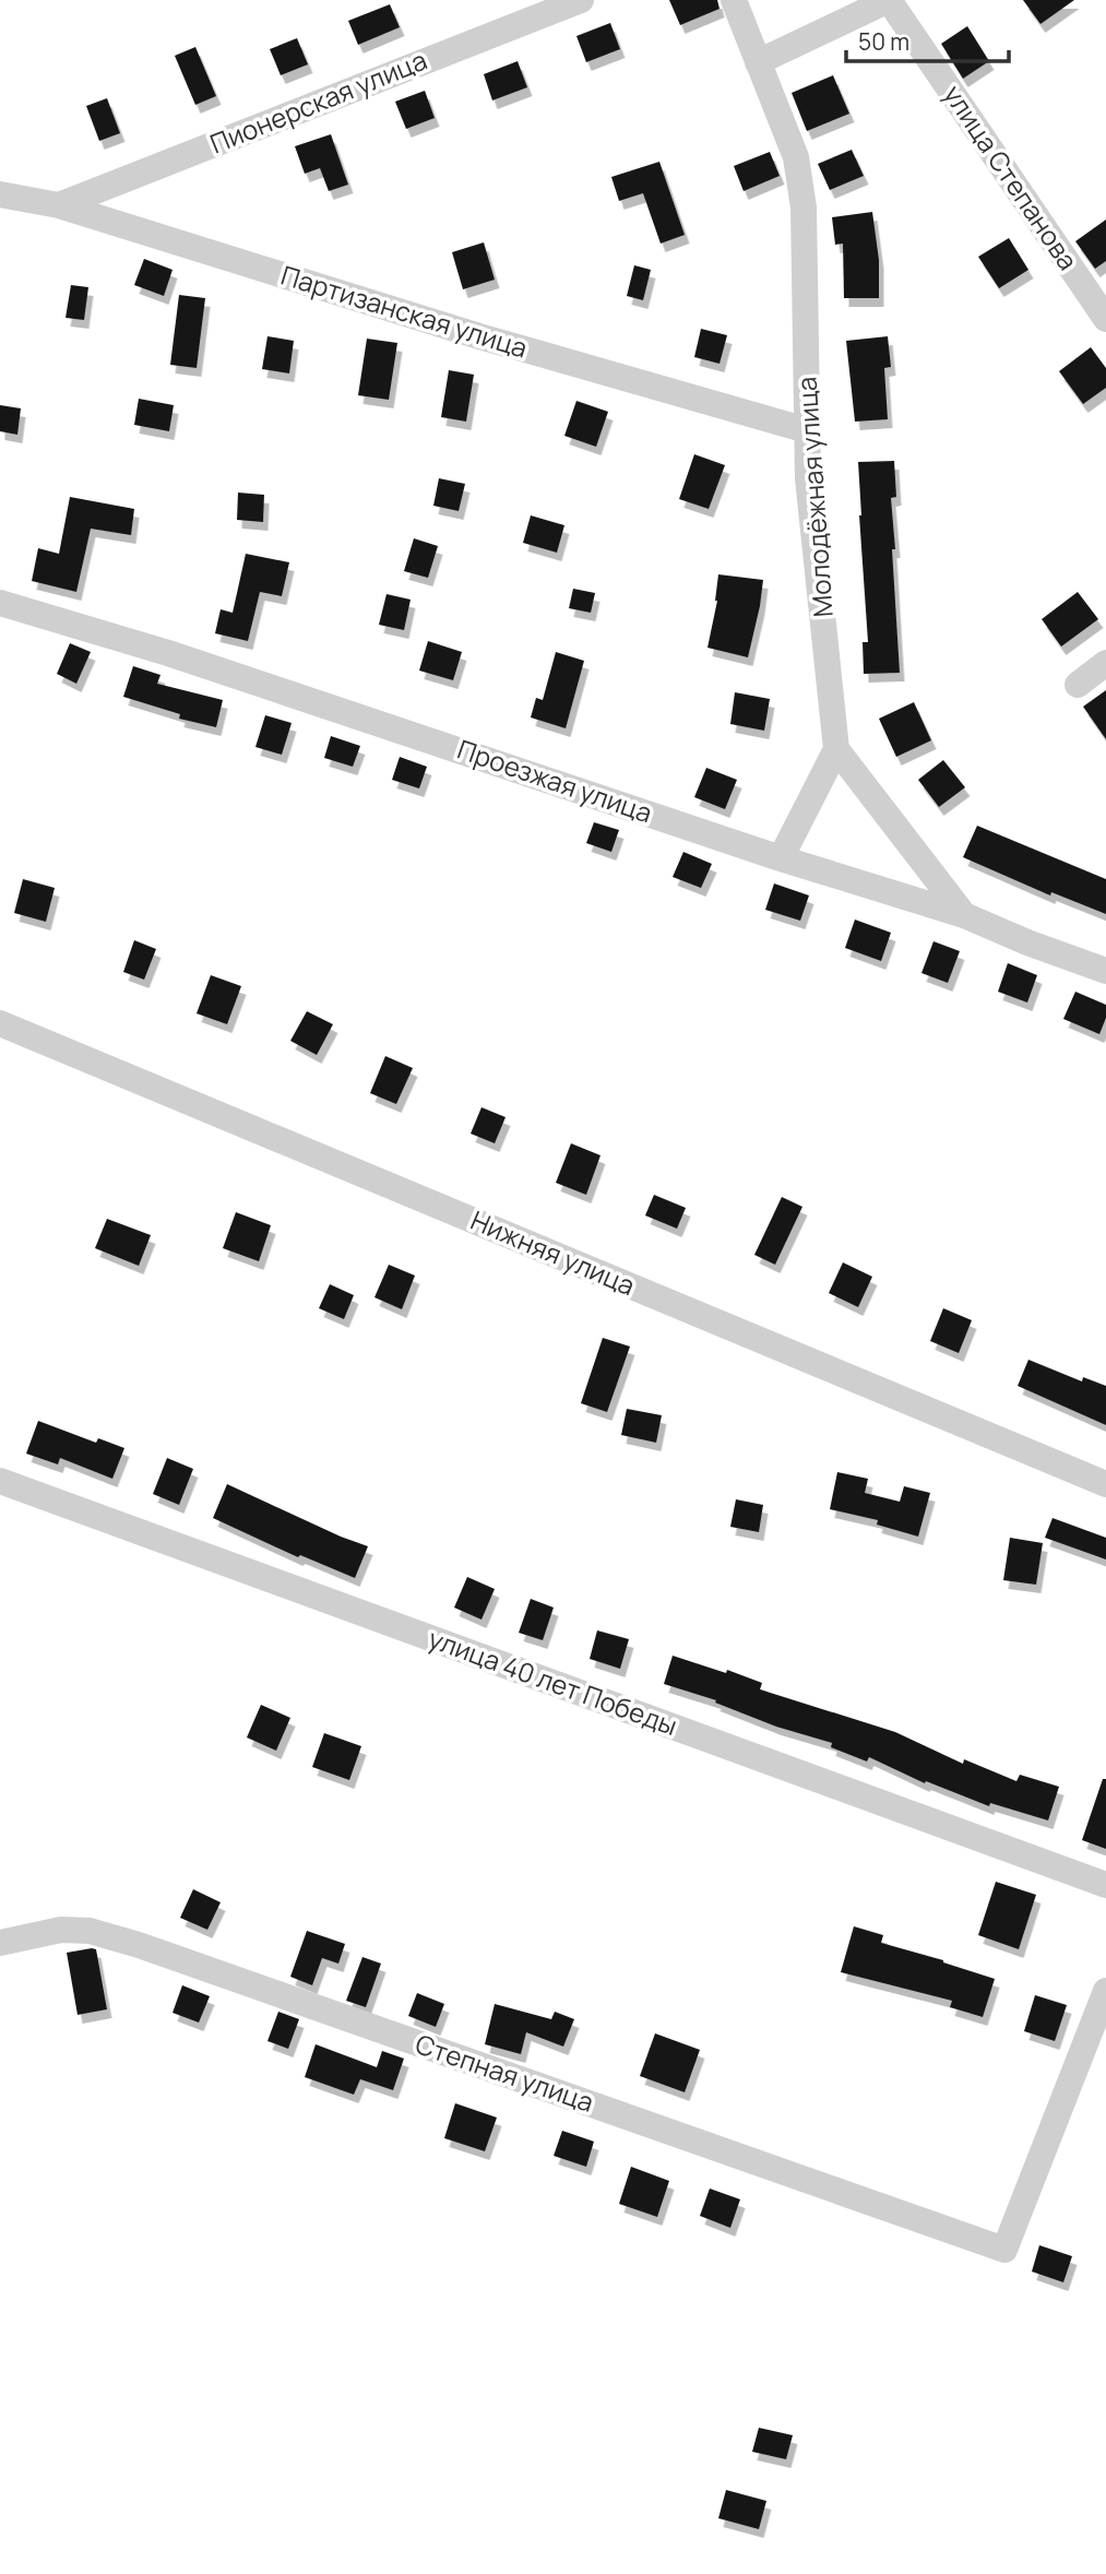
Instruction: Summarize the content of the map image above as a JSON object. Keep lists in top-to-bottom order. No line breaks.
{"streets":{"street":["Пионерская улица","улица Степанова","Партизанская улица","Молодёжная улица","Проезжая улица","Нижняя улица","улица 40 лет Победы","Степная улица"]},"crossings":[["Пионерская улица","Партизанская улица"],["Партизанская улица","Молодёжная улица"]],"scale_bar":"50 m"}
